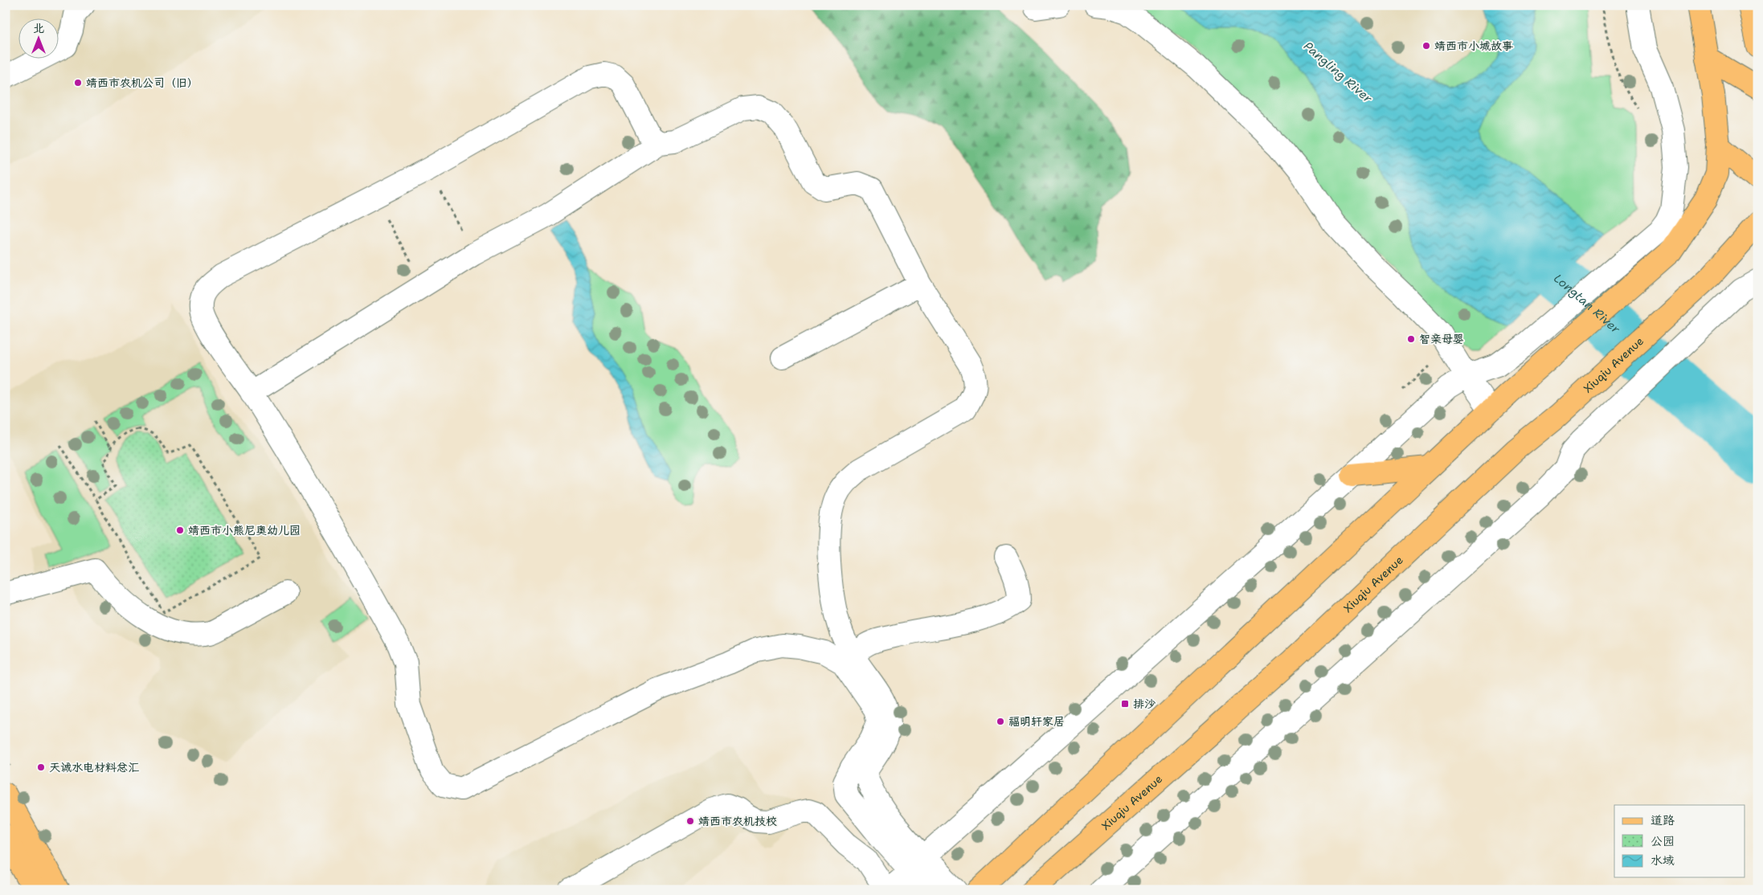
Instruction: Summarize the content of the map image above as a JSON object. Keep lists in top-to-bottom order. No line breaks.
{"streets":{"main road":["Xiuqiu Avenue"]},"water":["Pangling River","Longtan River"],"places":{"other":["靖西市小城故事","靖西市农机公司（旧）","智亲母婴","靖西市小熊尼奥幼儿园","福明轩家居","天诚水电材料总汇","靖西市农机技校"],"transit":["排沙"]},"legend":["道路","公园","水域"],"north":"top"}
